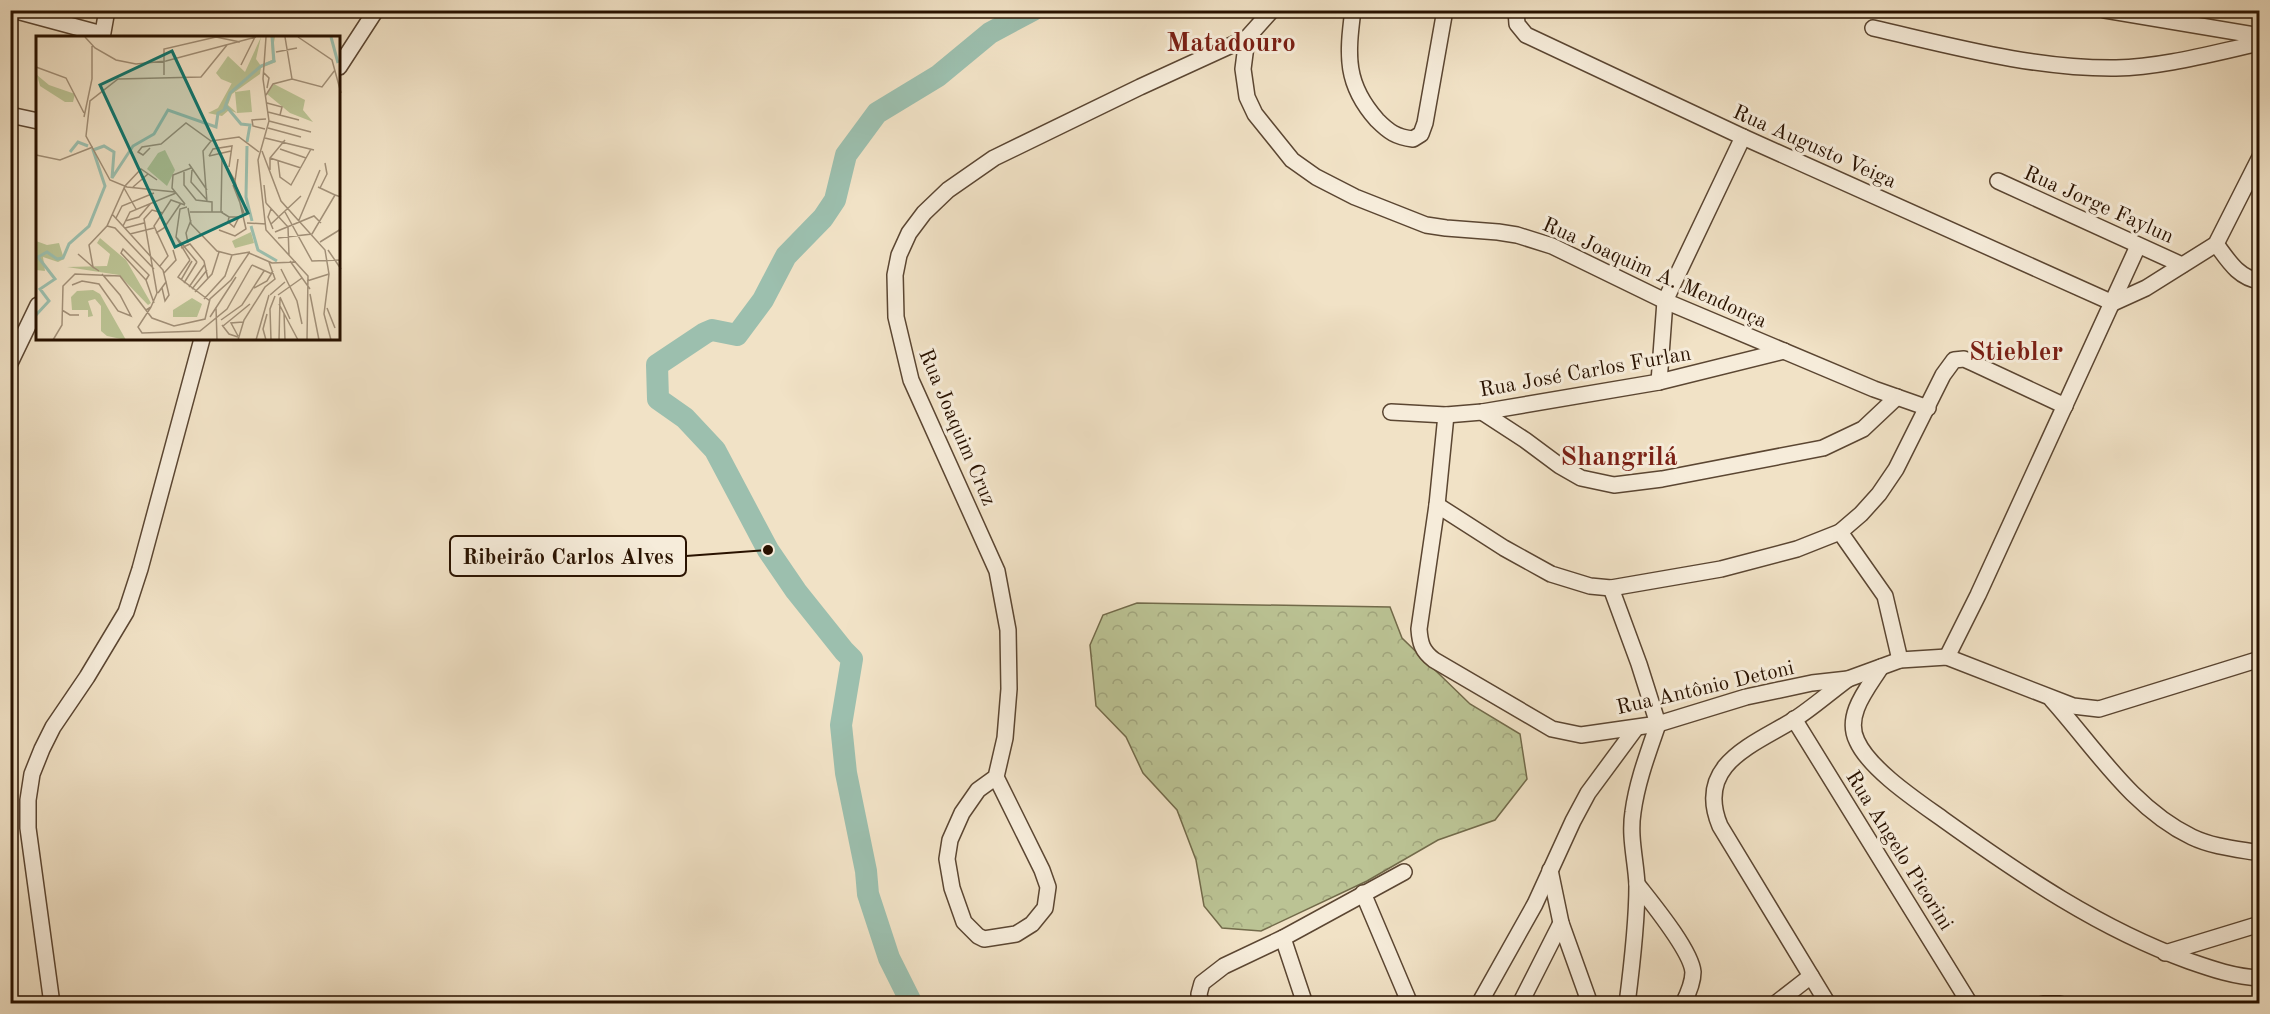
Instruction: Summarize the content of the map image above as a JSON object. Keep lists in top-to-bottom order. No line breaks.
{"streets":{"street":["Rua Augusto Veiga","Rua Jorge Faylun","Rua Joaquim A. Mendonça","Rua José Carlos Furlan","Rua Joaquim Cruz","Rua Antônio Detoni","Rua Angelo Picorini"]},"crossings":[["Rua Joaquim A. Mendonça","Rua José Carlos Furlan"],["Rua Joaquim A. Mendonça","Rua Joaquim Cruz"]],"districts":["Matadouro","Stiebler","Shangrilá"],"places":["Ribeirão Carlos Alves"]}
